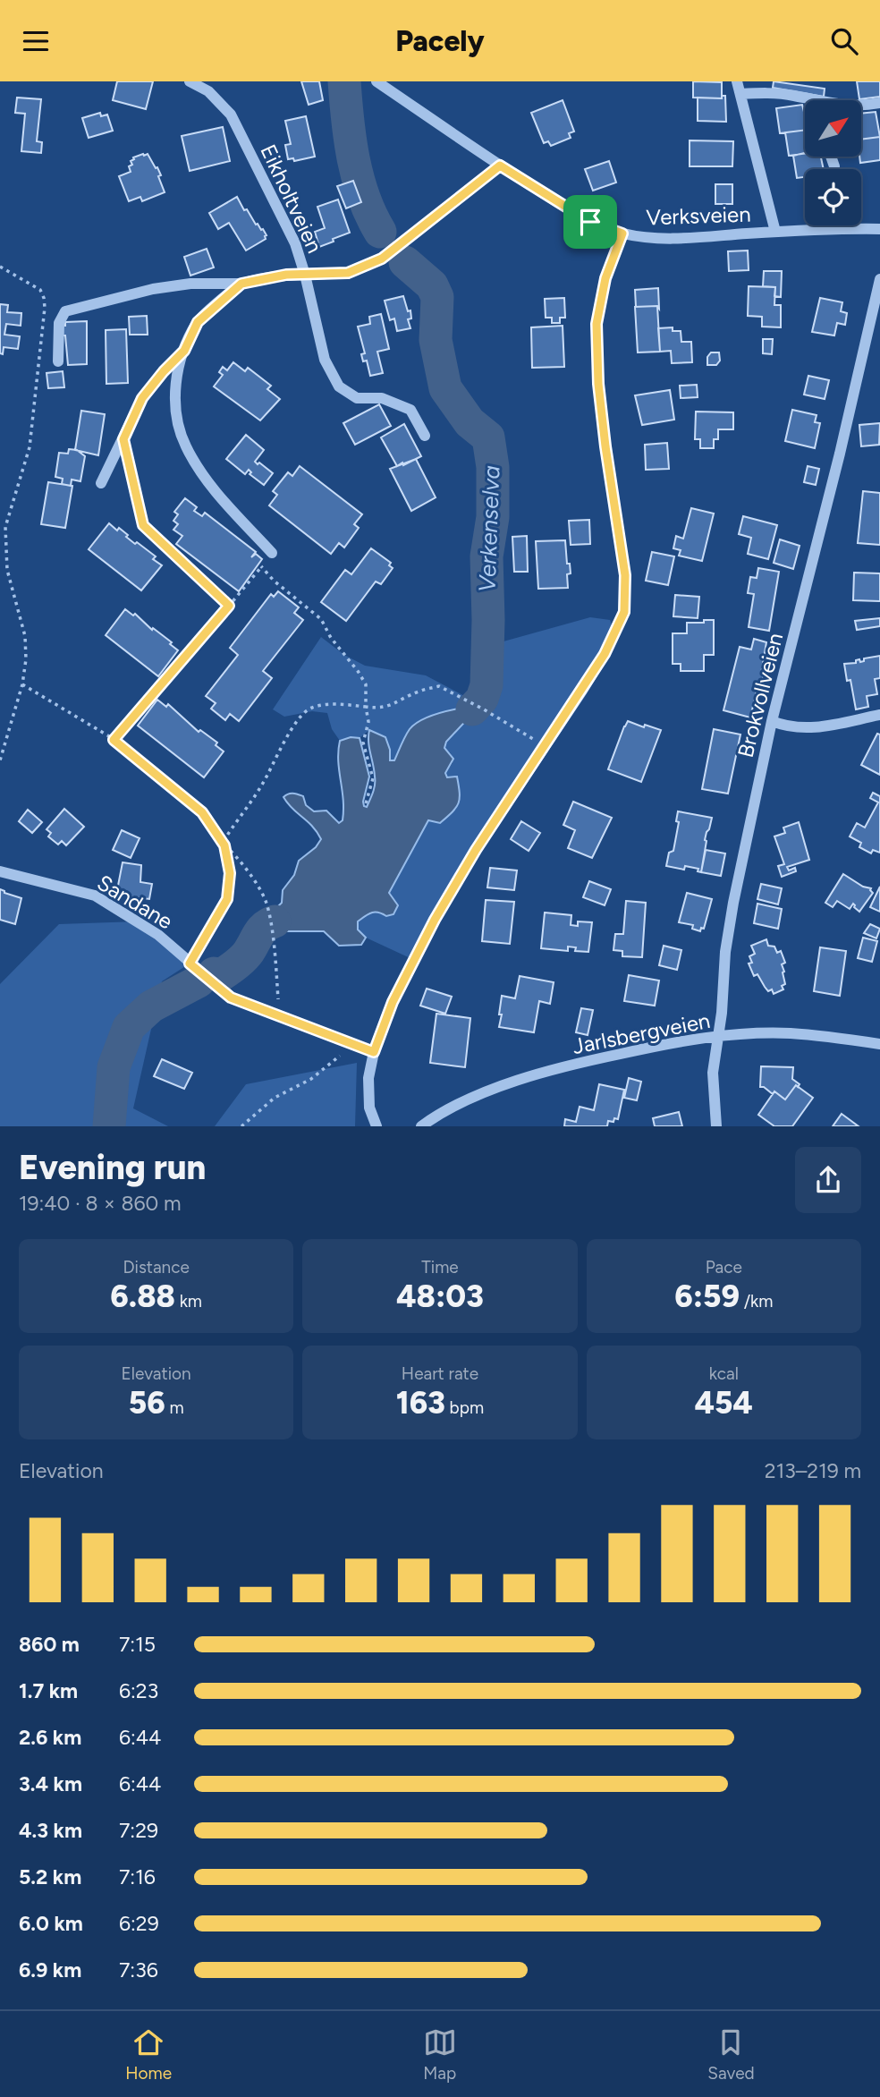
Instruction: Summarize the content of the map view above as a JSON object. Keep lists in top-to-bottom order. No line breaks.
{"streets":{"street":["Eikholtveien","Verksveien","Brokvollveien","Sandane","Jarlsbergveien"]},"crossings":[["Verksveien","Sandane"],["Brokvollveien","Jarlsbergveien"]],"water":["Verkenselva"],"north":"top right","page":{"header":"Pacely","heading":["Evening run","19:40 · 8 × 860 m"],"stats":[["Distance","6.88 km"],["Time","48:03"],["Pace","6:59 /km"],["Elevation","56 m"],["Heart rate","163 bpm"],["kcal","454"]],"chart":["Elevation","213–219 m"],"list":[{"name":"860 m","note":"7:15"},{"name":"1.7 km","note":"6:23"},{"name":"2.6 km","note":"6:44"},{"name":"3.4 km","note":"6:44"},{"name":"4.3 km","note":"7:29"},{"name":"5.2 km","note":"7:16"},{"name":"6.0 km","note":"6:29"},{"name":"6.9 km","note":"7:36"}],"tabs":["Home","Map","Saved"]}}
